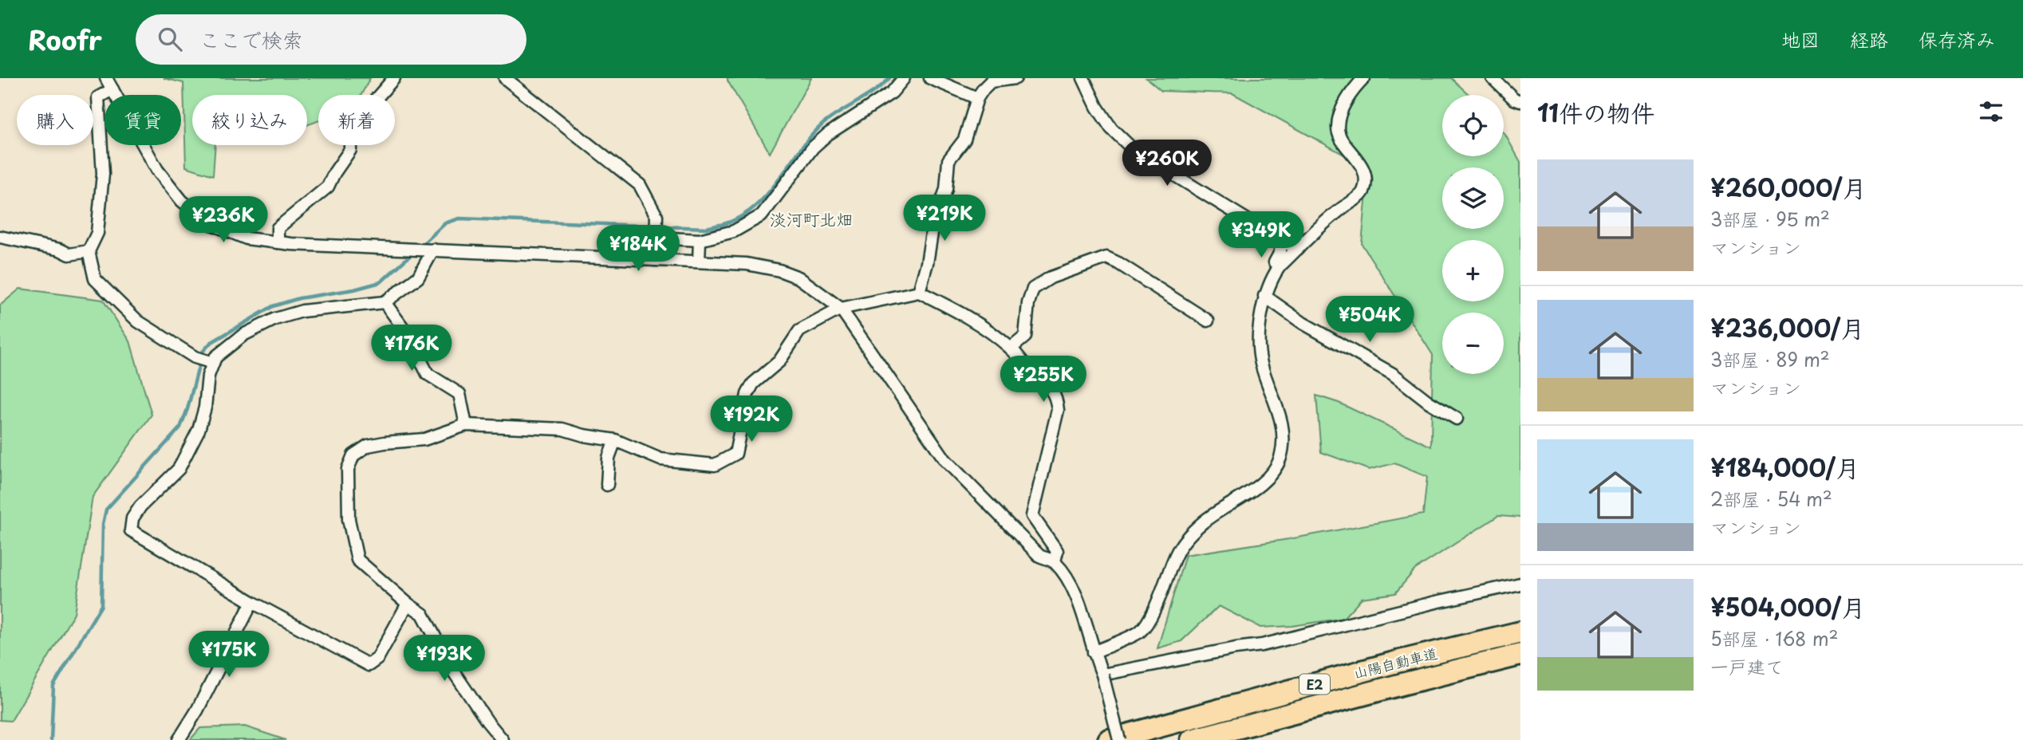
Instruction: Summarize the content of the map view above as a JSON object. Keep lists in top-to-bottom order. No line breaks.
{"streets":{"highway":["山陽自動車道","E2"]},"districts":["淡河町北畑"],"page":{"header":"Roofr","search":"ここで検索","nav":["地図","経路","保存済み"],"heading":"11件の物件","map_buttons":["+","−"],"chip":["購入","賃貸","絞り込み","新着"],"price":["¥260K","¥219K","¥236K","¥349K","¥184K","¥504K","¥176K","¥255K","¥192K","¥175K","¥193K"],"list":[{"name":"¥260,000/月","note":"3部屋 · 95 m² · マンション"},{"name":"¥236,000/月","note":"3部屋 · 89 m² · マンション"},{"name":"¥184,000/月","note":"2部屋 · 54 m² · マンション"},{"name":"¥504,000/月","note":"5部屋 · 168 m² · 一戸建て"}]}}
